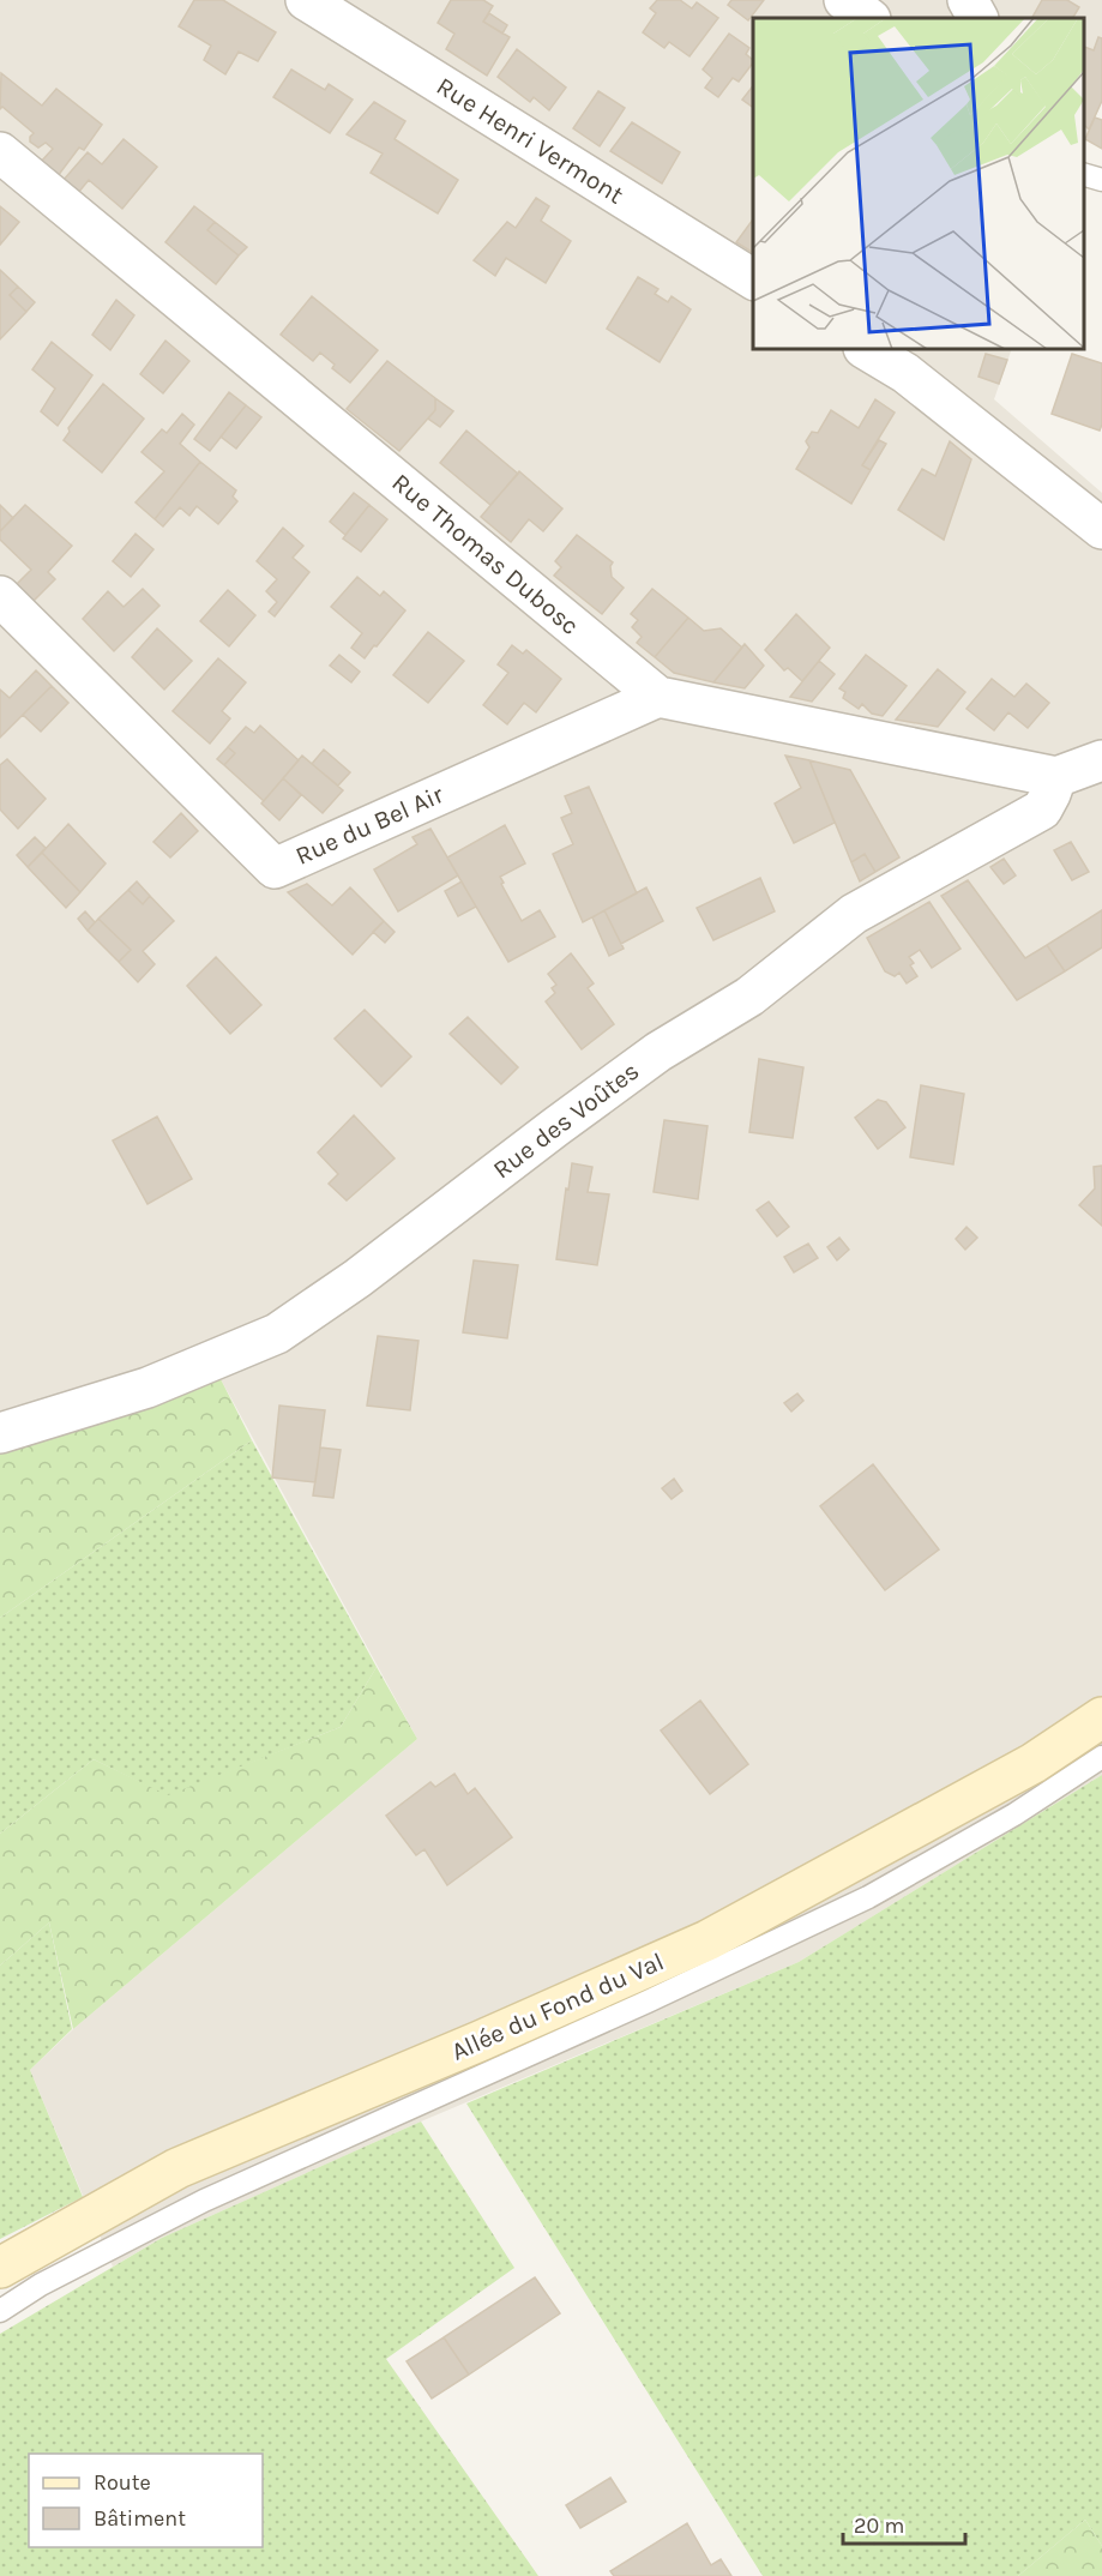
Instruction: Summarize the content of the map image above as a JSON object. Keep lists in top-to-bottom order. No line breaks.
{"streets":{"street":["Rue Henri Vermont","Rue Thomas Dubosc","Rue du Bel Air","Rue des Voûtes","Allée du Fond du Val"]},"crossings":[["Rue Thomas Dubosc","Rue du Bel Air"],["Rue Thomas Dubosc","Rue des Voûtes"]],"legend":["Route","Bâtiment"],"scale_bar":"20 m"}
